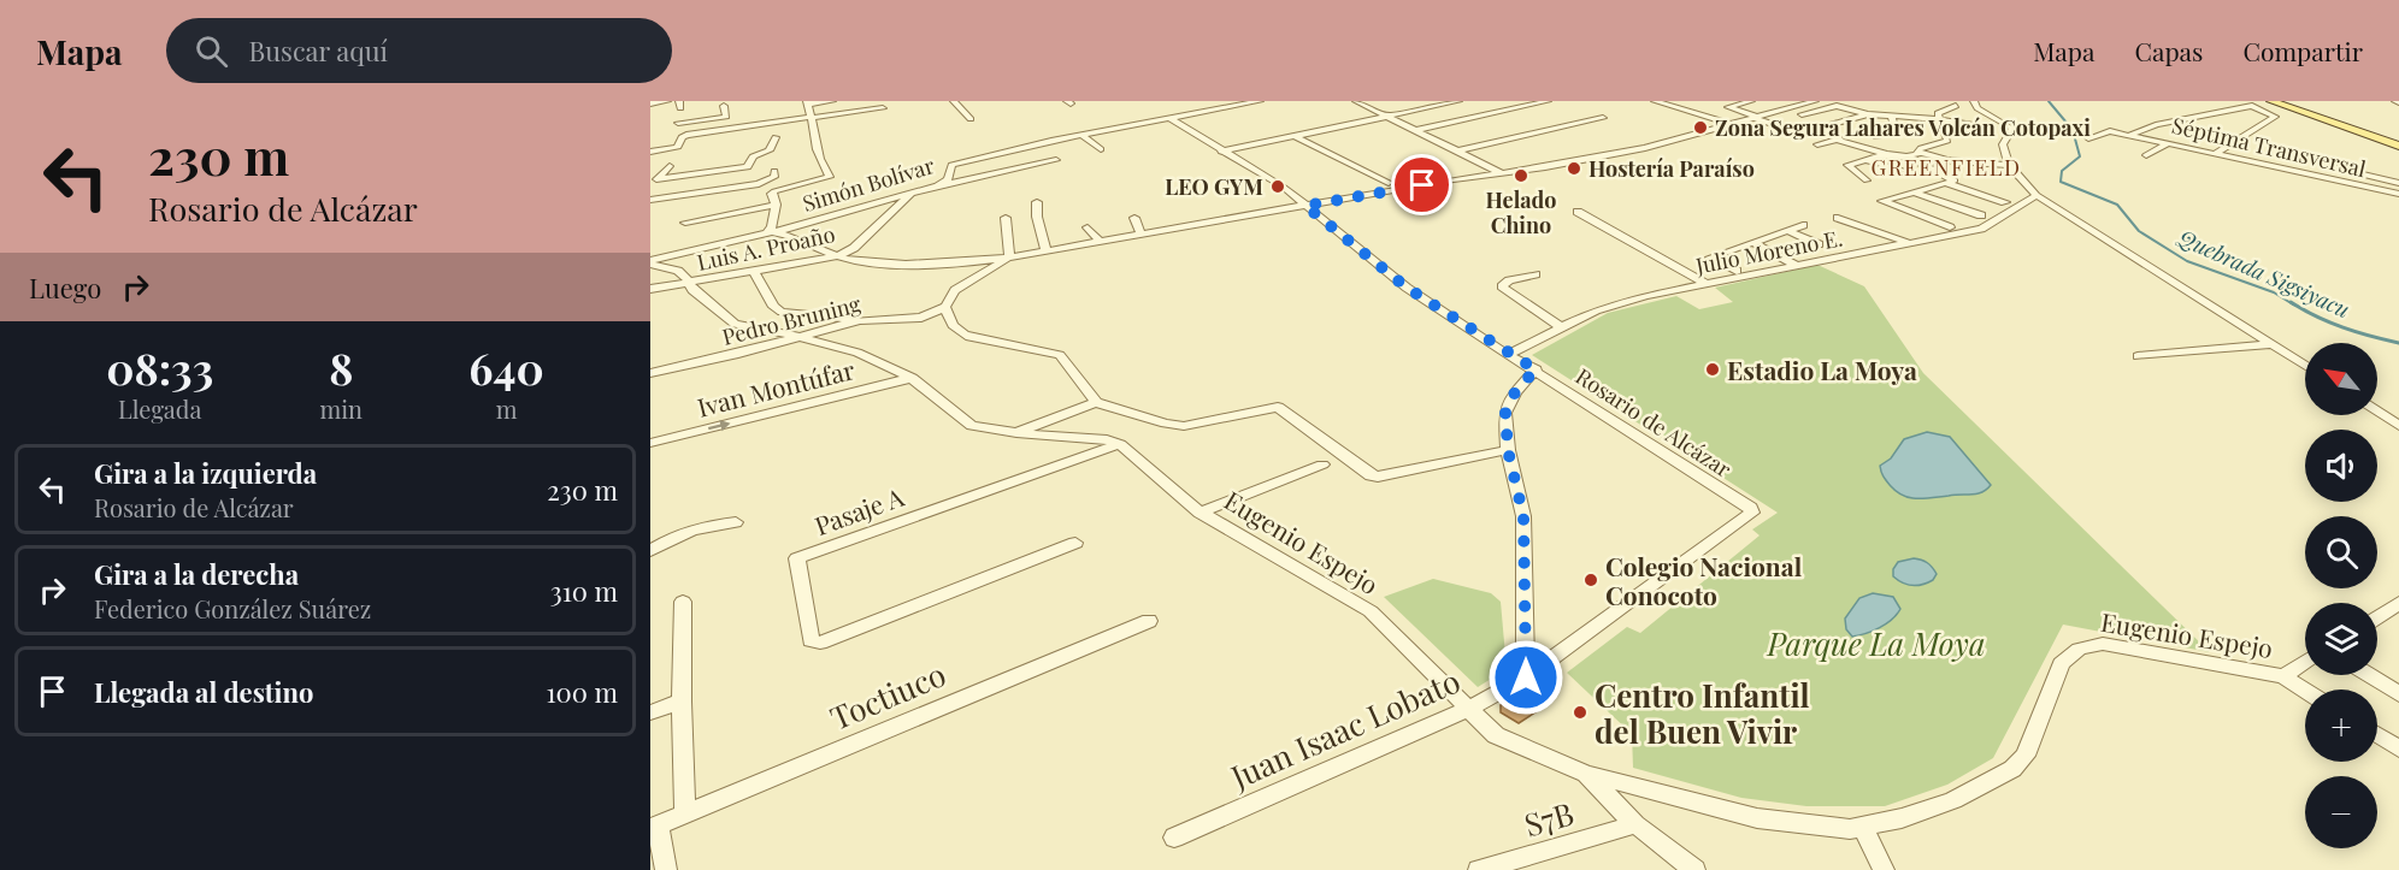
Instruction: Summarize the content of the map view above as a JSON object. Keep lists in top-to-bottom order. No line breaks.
{"streets":{"street":["Séptima Transversal","Simón Bolívar","Luis A. Proaño","Julio Moreno E.","Pedro Bruning","Ivan Montúfar","Rosario de Alcázar","Pasaje A","Eugenio Espejo","Toctiuco","Juan Isaac Lobato","S7B"]},"crossings":[["Simón Bolívar","Luis A. Proaño"],["Simón Bolívar","Rosario de Alcázar"],["Julio Moreno E.","Rosario de Alcázar"],["Rosario de Alcázar","Juan Isaac Lobato"],["Pasaje A","Eugenio Espejo"],["Eugenio Espejo","Juan Isaac Lobato"]],"districts":["GREENFIELD"],"water":["Quebrada Sigsiyacu"],"parks":["Parque La Moya"],"places":["Zona Segura Lahares Volcán Cotopaxi","Hostería Paraíso","Helado Chino","LEO GYM","Estadio La Moya","Colegio Nacional Conocoto","Centro Infantil del Buen Vivir"],"north":"top left","page":{"header":"Mapa","search":"Buscar aquí","nav":["Mapa","Capas","Compartir"],"turn":["230 m","Rosario de Alcázar"],"then":"Luego","eta":["08:33","Llegada","8","min","640","m"],"map_buttons":["+","−"],"list":[{"name":"Gira a la izquierda","note":"Rosario de Alcázar","value":"230 m"},{"name":"Gira a la derecha","note":"Federico González Suárez","value":"310 m"},{"name":"Llegada al destino","value":"100 m"}]}}
